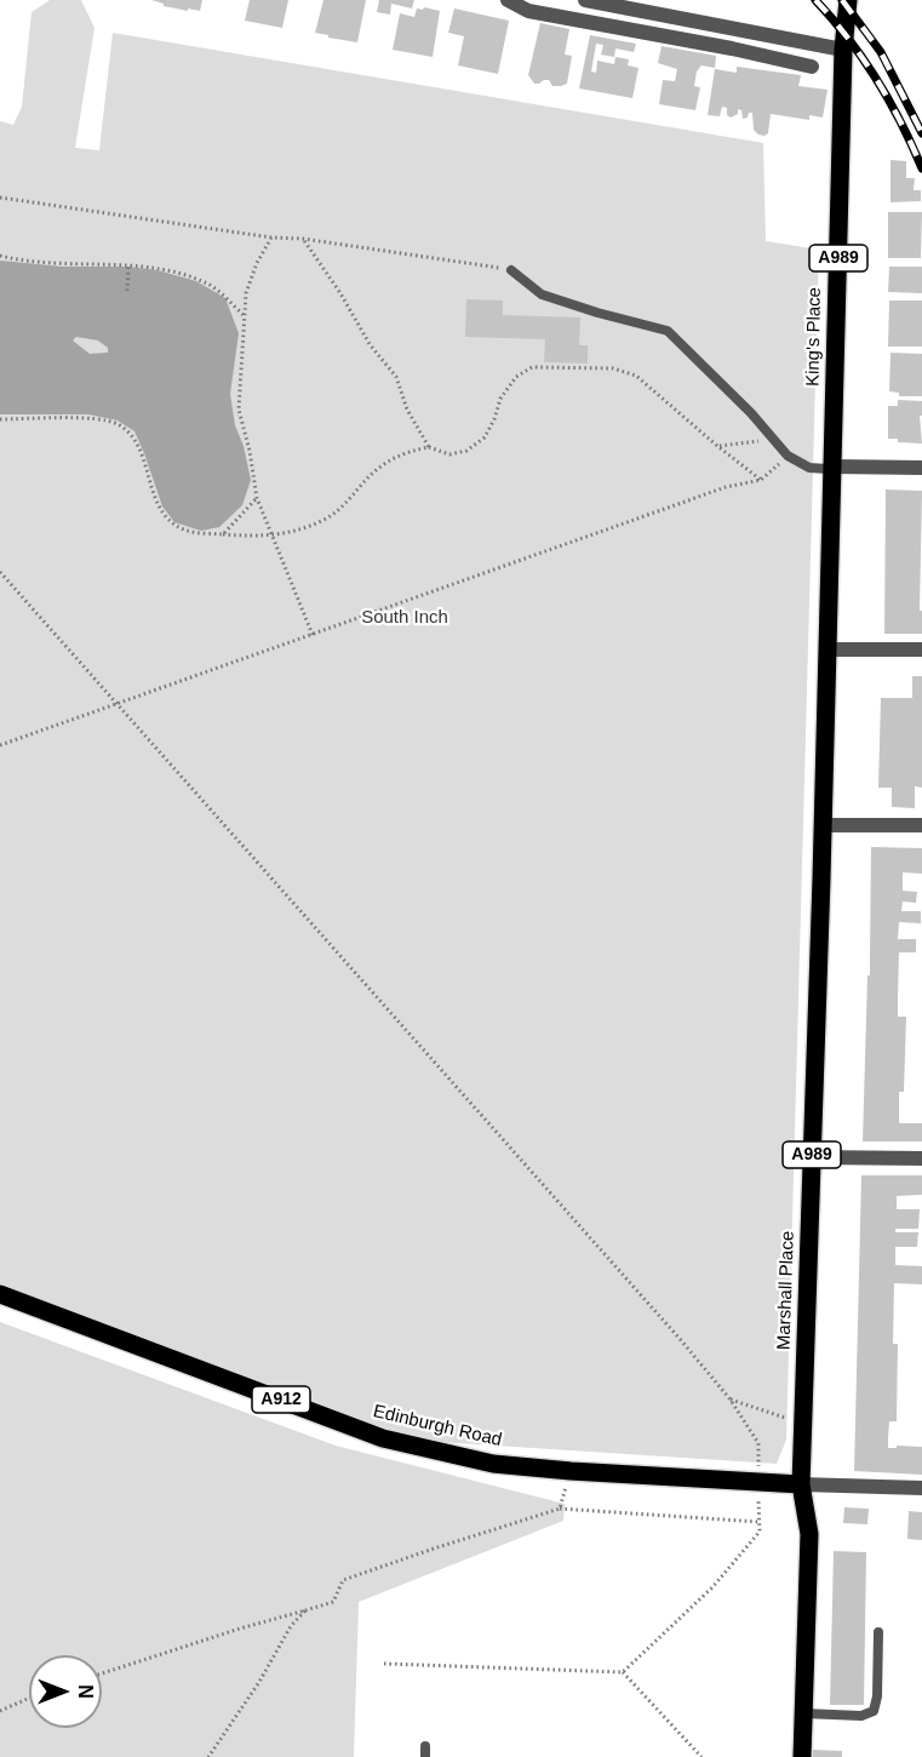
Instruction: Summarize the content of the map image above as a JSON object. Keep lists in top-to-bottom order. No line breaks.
{"streets":{"main road":["A989","King's Place","Marshall Place","A912","Edinburgh Road"]},"crossings":[["A989","King's Place"],["A989","Marshall Place"],["Marshall Place","Edinburgh Road"]],"parks":["South Inch"],"north":"right"}
